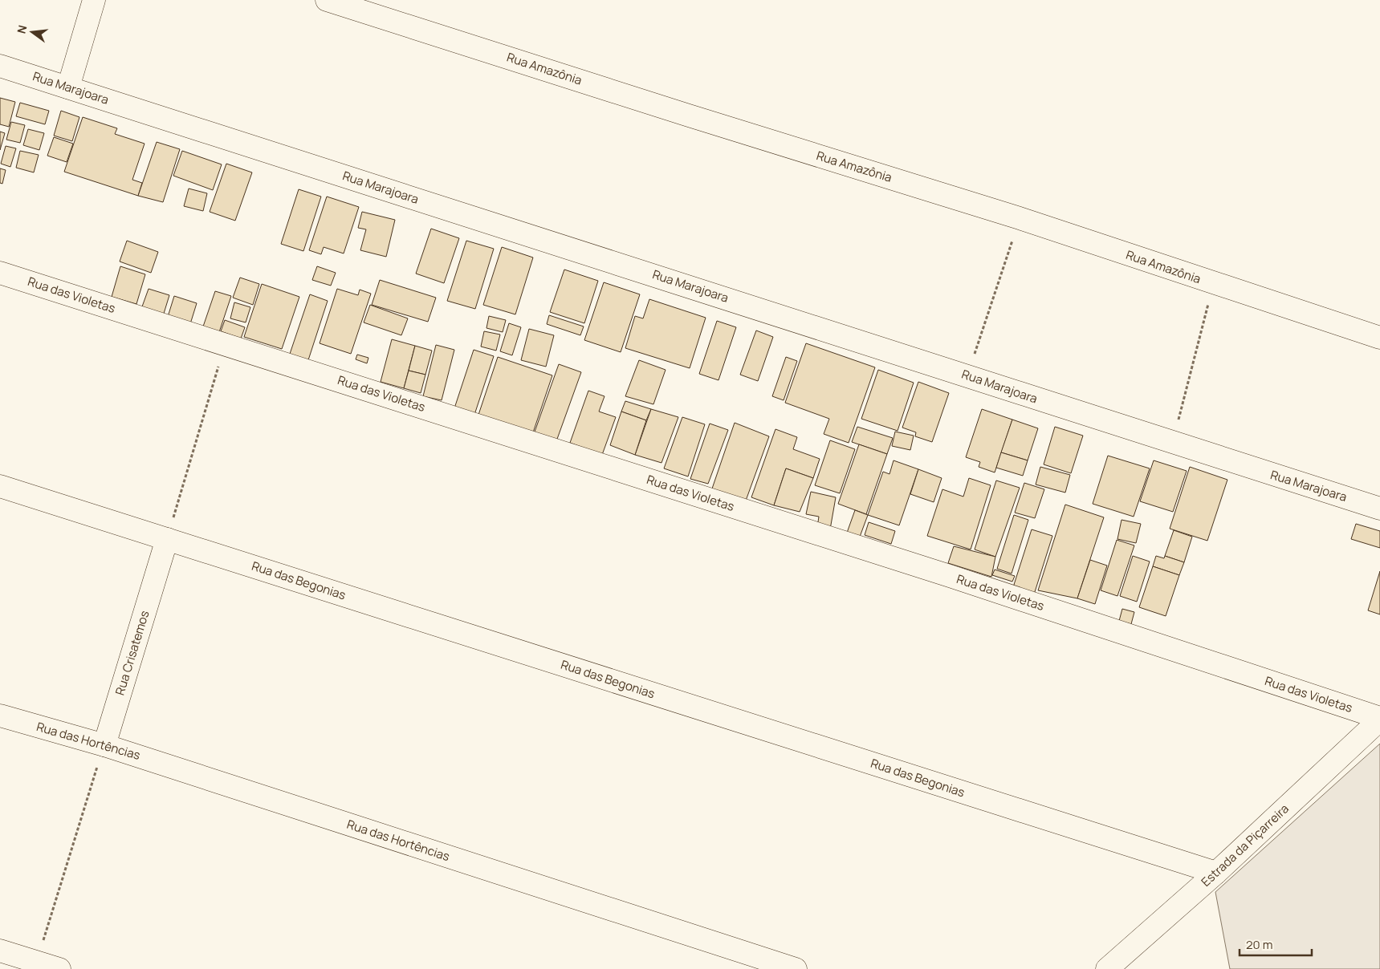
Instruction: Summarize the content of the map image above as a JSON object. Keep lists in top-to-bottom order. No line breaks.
{"streets":{"street":["Rua Amazônia","Rua Marajoara","Rua das Violetas","Rua das Begonias","Rua Crisatemos","Rua das Hortências","Estrada da Piçarreira"]},"crossings":[["Rua das Violetas","Estrada da Piçarreira"],["Rua das Begonias","Rua Crisatemos"],["Rua das Begonias","Estrada da Piçarreira"],["Rua Crisatemos","Rua das Hortências"]],"scale_bar":"20 m","north":"left"}
